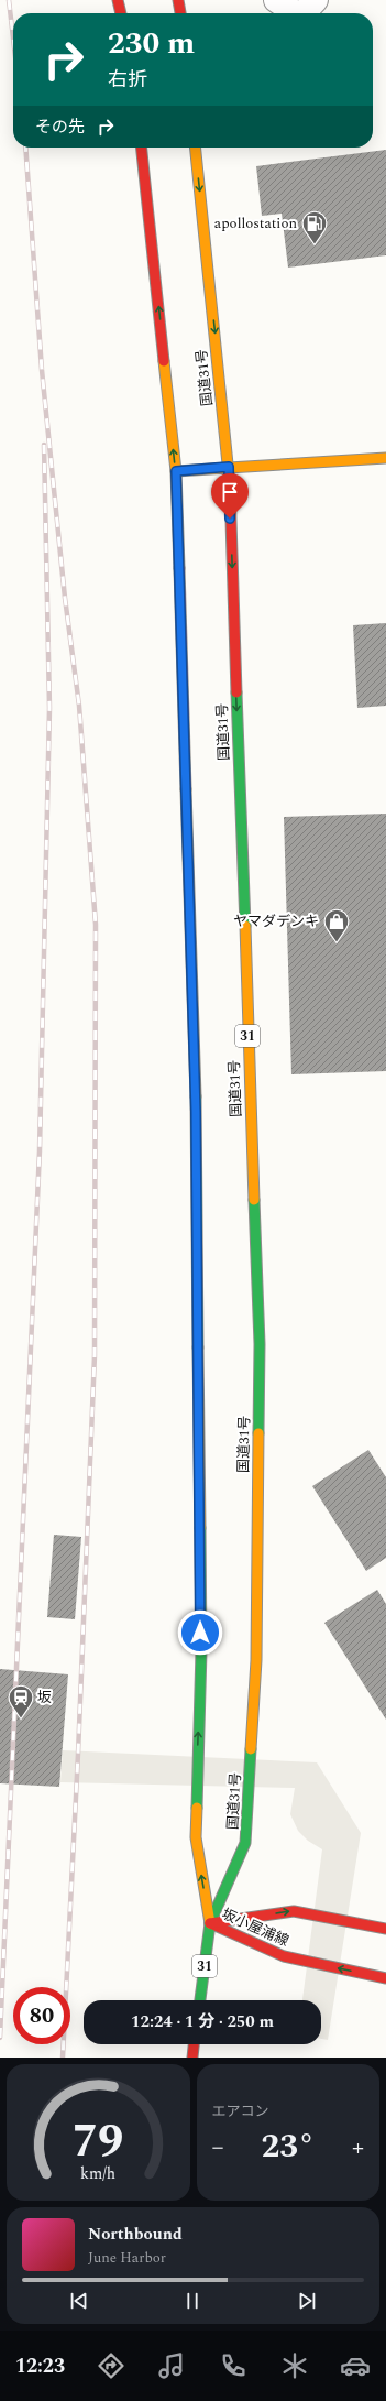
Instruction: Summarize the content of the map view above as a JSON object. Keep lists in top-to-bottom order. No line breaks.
{"streets":{"main road":["国道31号","31","坂小屋浦線"]},"crossings":[["国道31号","坂小屋浦線"]],"places":{"fuel station":["apollostation"],"shop":["ヤマダデンキ"],"station":["坂"]},"page":{"turn":["230 m","右折"],"then":"その先","limit":"80","trip":"12:24 · 1 分 · 250 m","tile":"エアコン","heat":["−","23°","+"],"song":["Northbound","June Harbor"],"tabs":"12:23","gauge":["79","km/h"]}}
